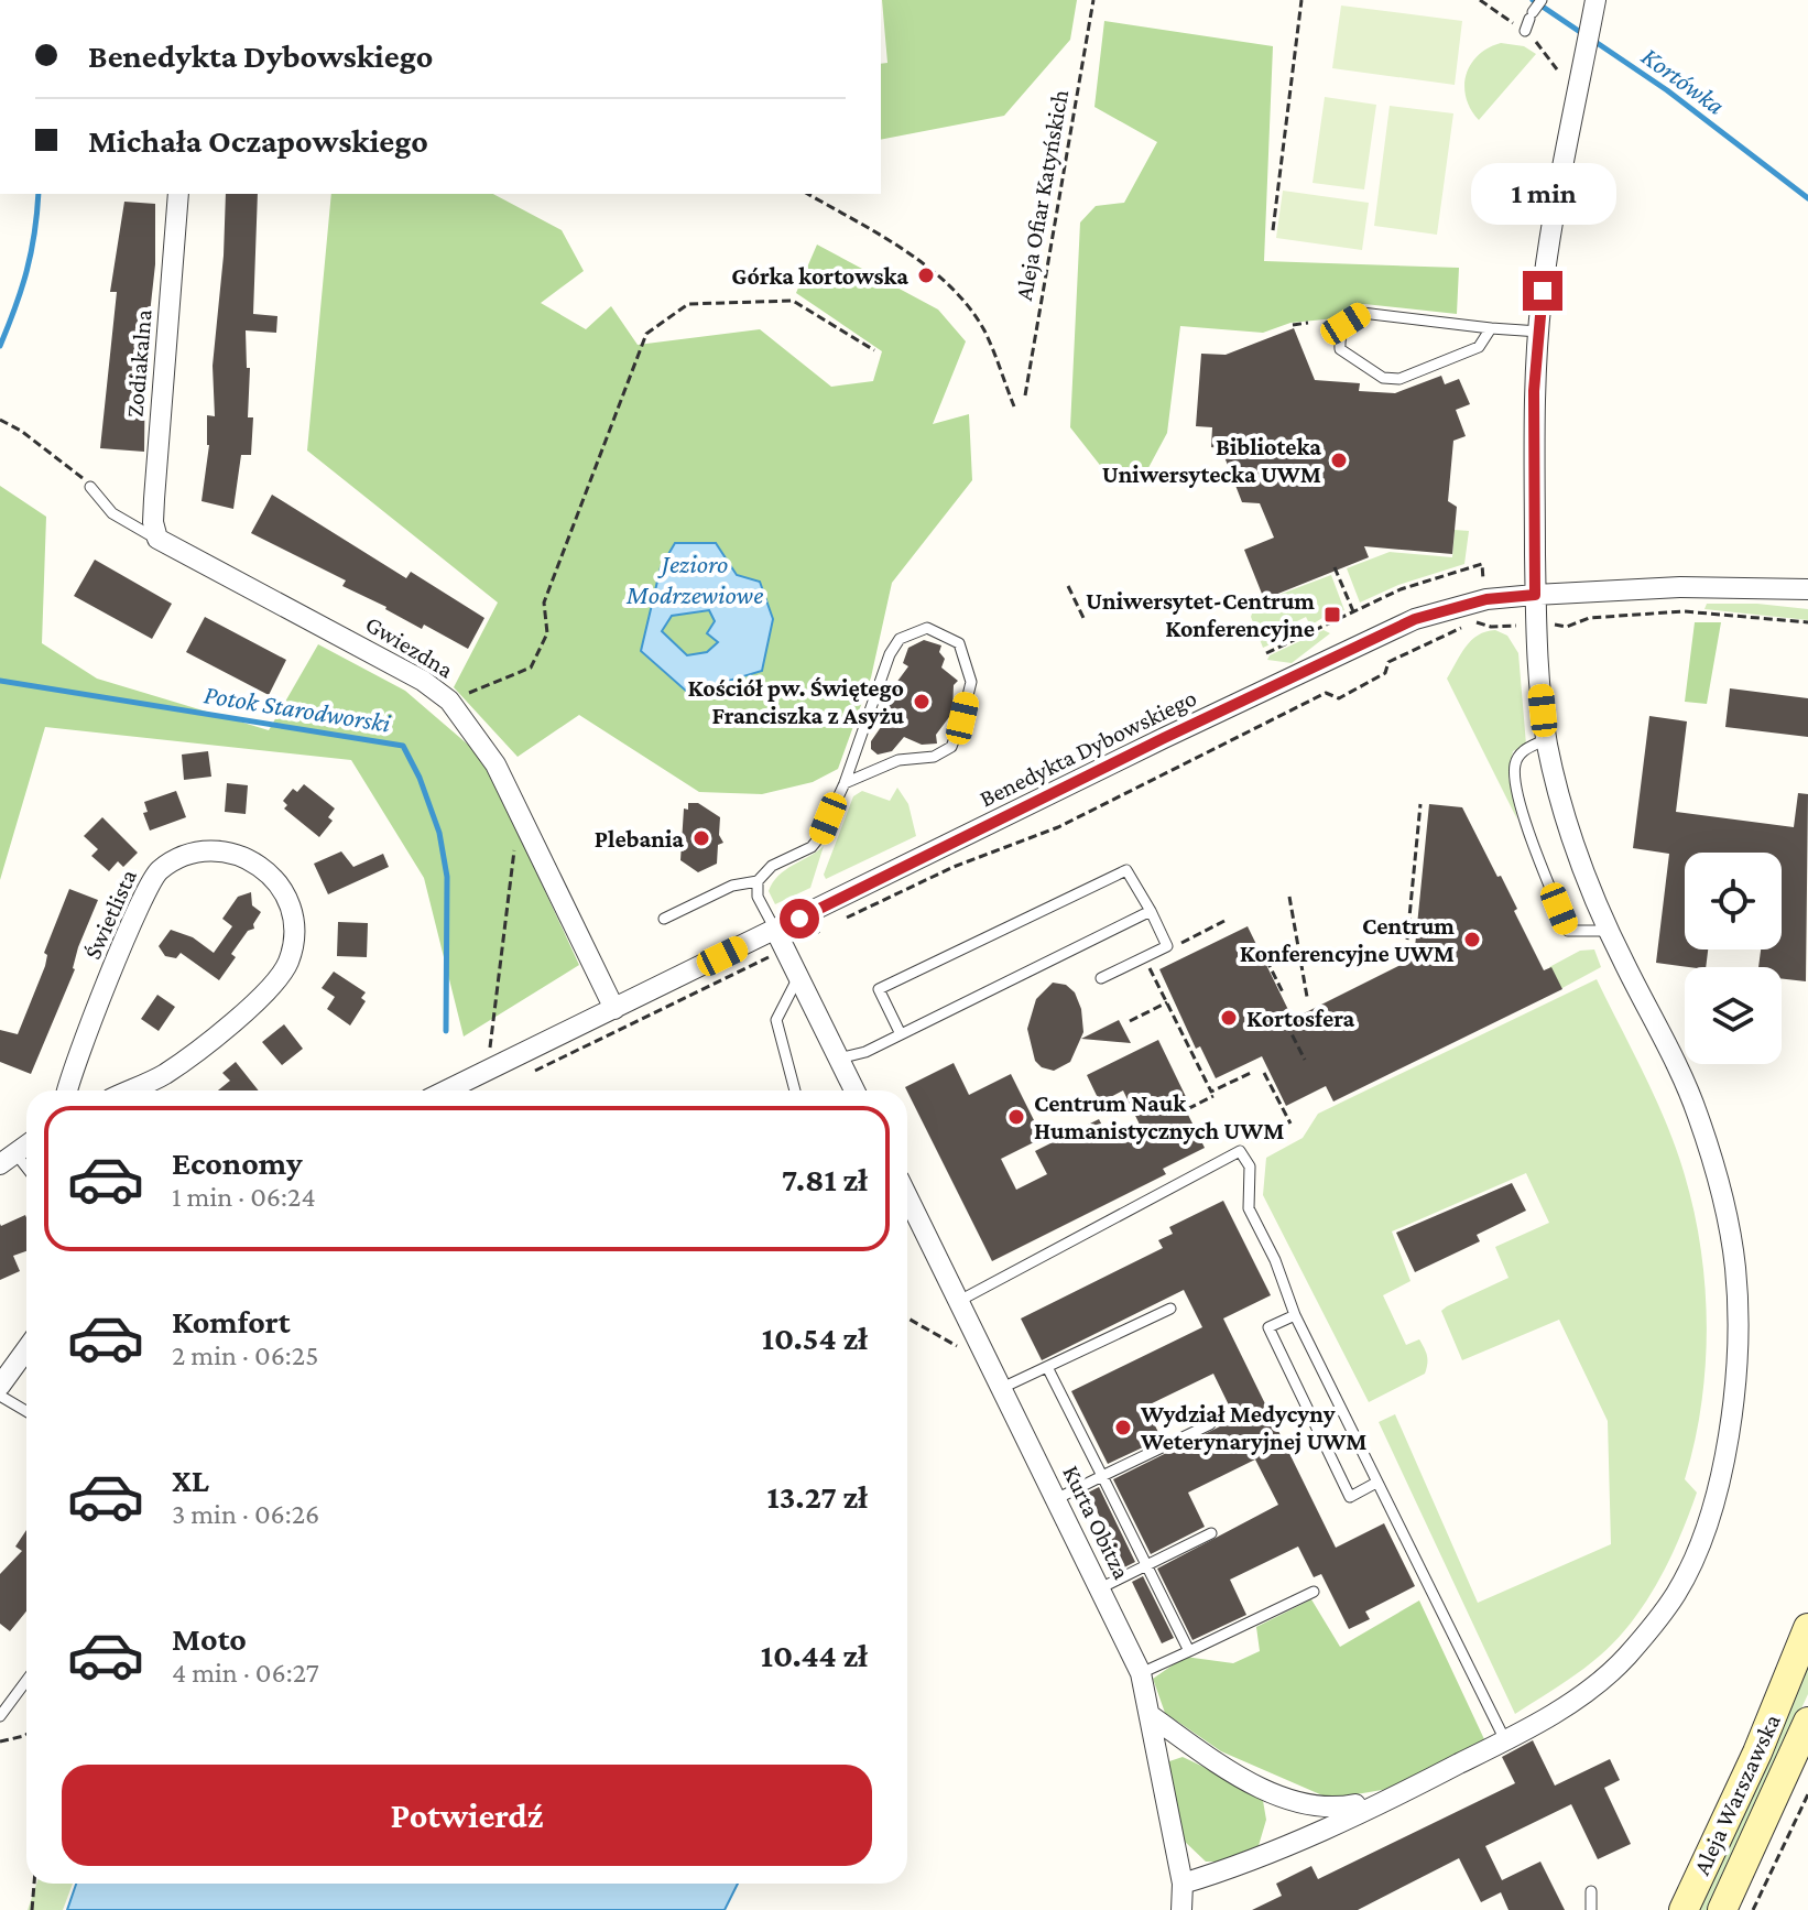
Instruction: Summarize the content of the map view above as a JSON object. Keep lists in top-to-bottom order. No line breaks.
{"streets":{"main road":["Aleja Warszawska"],"street":["Zodiakalna","Gwiezdna","Benedykta Dybowskiego","Świetlista","Kurta Obitza"],"path":["Aleja Ofiar Katyńskich"]},"crossings":[["Zodiakalna","Gwiezdna"],["Gwiezdna","Benedykta Dybowskiego"]],"water":["Kortówka","Jezioro Modrzewiowe","Potok Starodworski"],"places":{"other":["Górka kortowska","Biblioteka Uniwersytecka UWM","Kościół pw. Świętego Franciszka z Asyżu","Plebania","Centrum Konferencyjne UWM","Kortosfera","Centrum Nauk Humanistycznych UWM","Wydział Medycyny Weterynaryjnej UWM"],"transit":["Uniwersytet-Centrum Konferencyjne"]},"page":{"banner":["Benedykta Dybowskiego","Michała Oczapowskiego"],"bubble":"1 min","list":[{"name":"Economy","note":"1 min · 06:24","value":"7.81 zł"},{"name":"Komfort","note":"2 min · 06:25","value":"10.54 zł"},{"name":"XL","note":"3 min · 06:26","value":"13.27 zł"},{"name":"Moto","note":"4 min · 06:27","value":"10.44 zł"}],"buttons":"Potwierdź"}}
